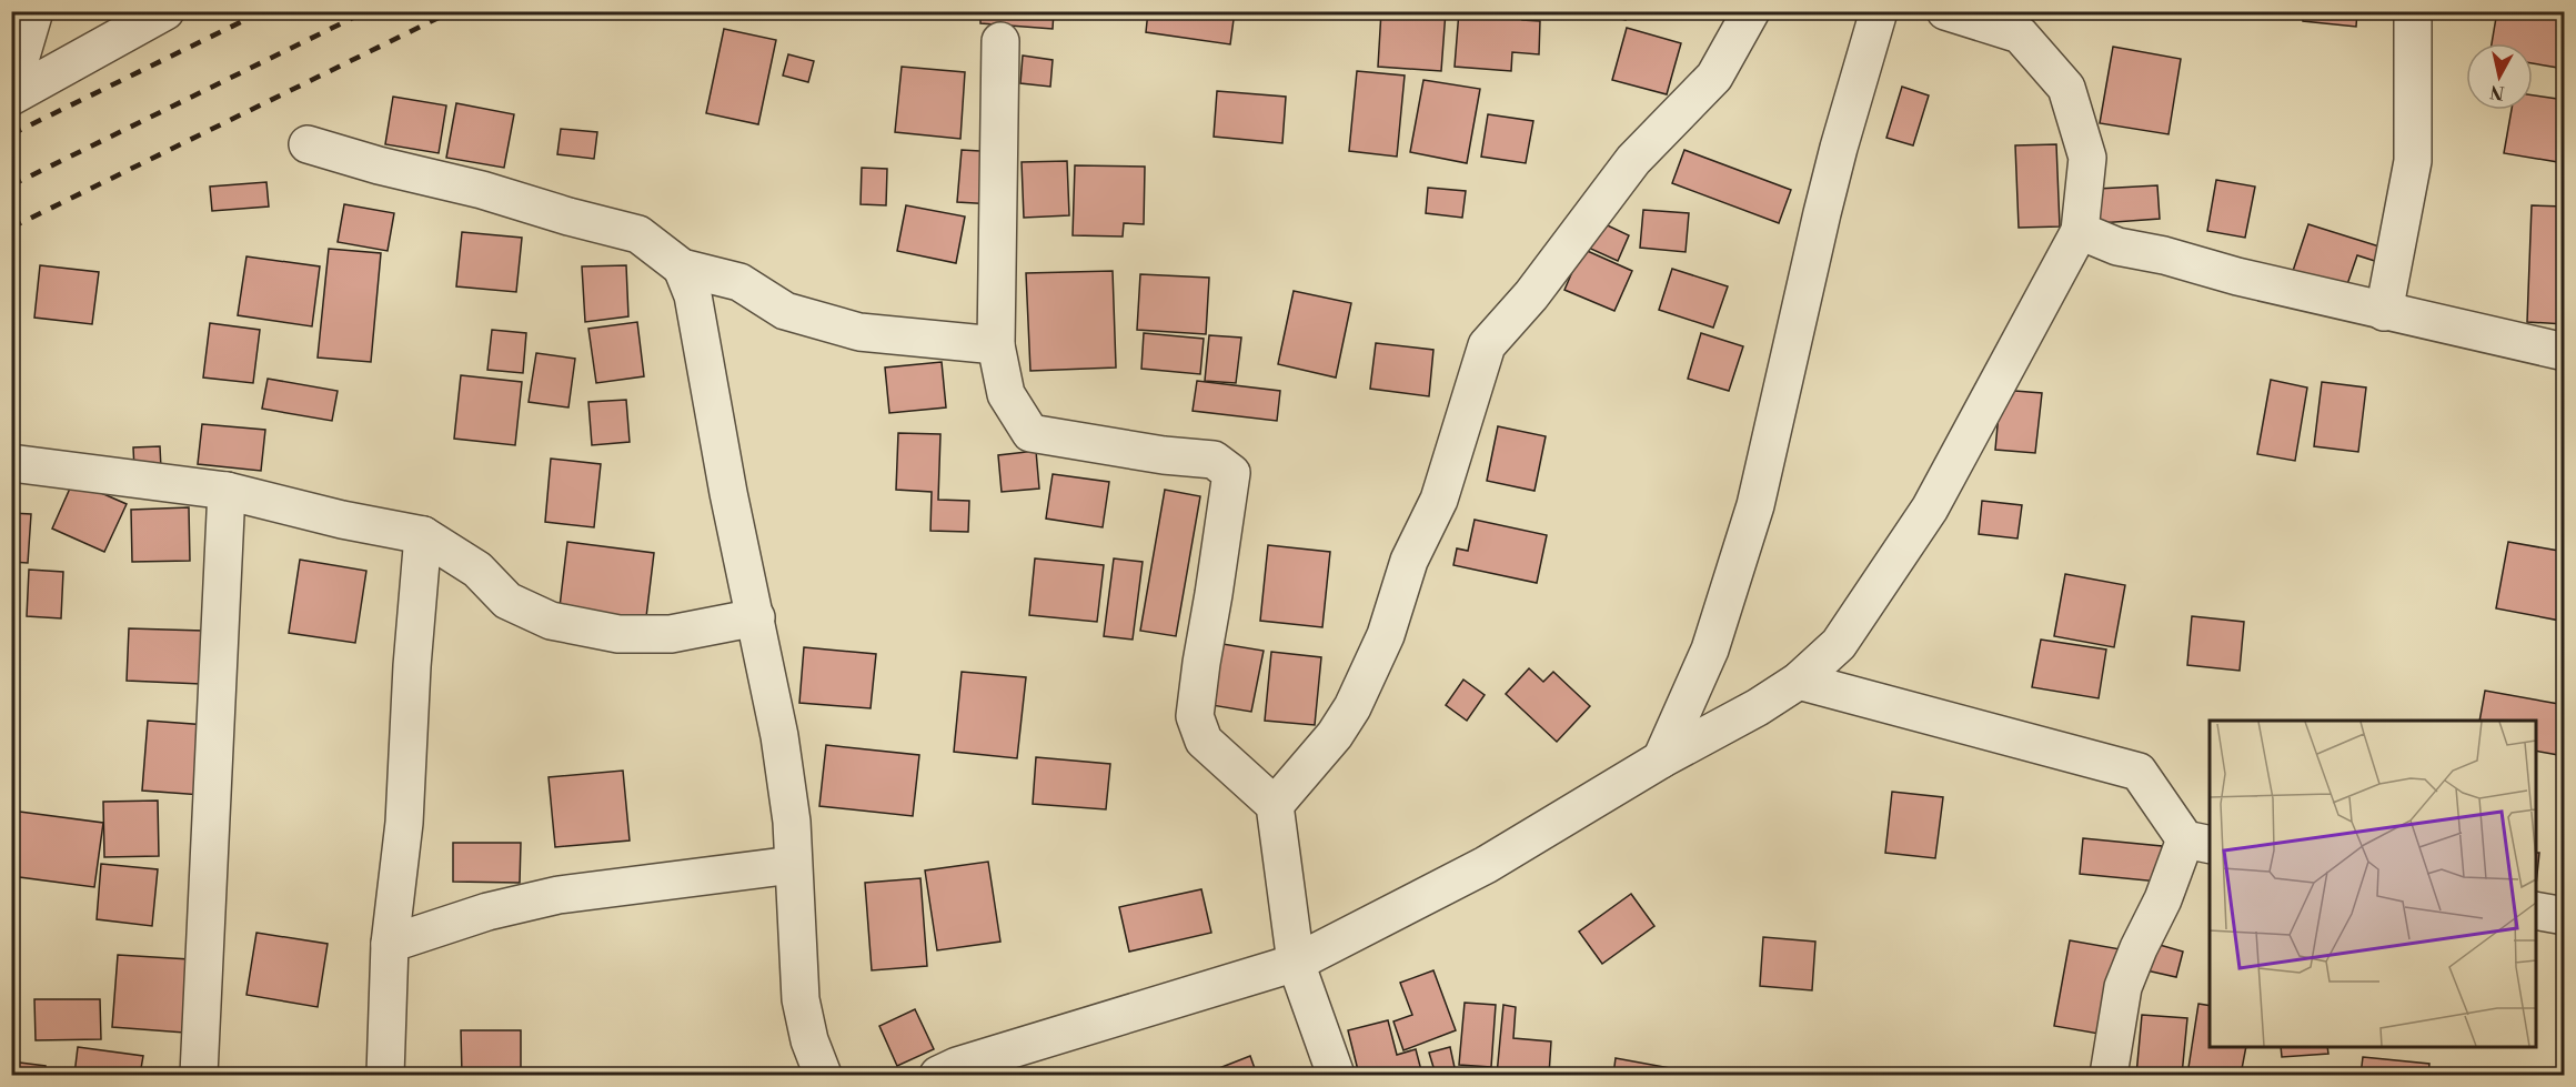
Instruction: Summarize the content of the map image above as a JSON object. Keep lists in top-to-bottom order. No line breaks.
{"north":"bottom"}
